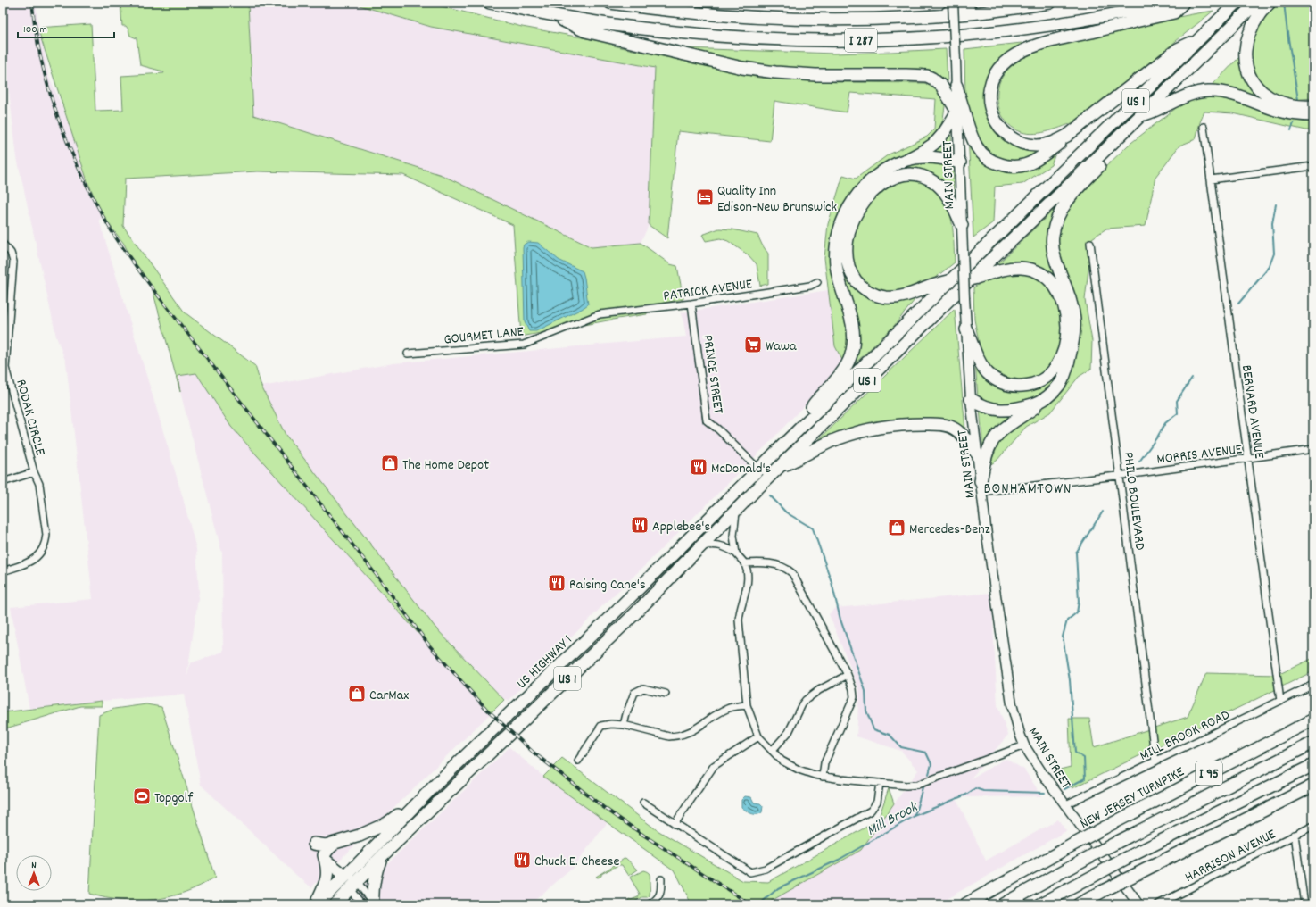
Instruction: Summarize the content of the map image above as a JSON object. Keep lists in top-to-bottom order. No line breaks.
{"streets":{"highway":["I 287","US 1","US HIGHWAY 1","I 95","NEW JERSEY TURNPIKE"],"main road":["MAIN STREET"],"street":["PATRICK AVENUE","GOURMET LANE","PRINCE STREET","BERNARD AVENUE","RODAK CIRCLE","MORRIS AVENUE","PHILO BOULEVARD","MILL BROOK ROAD","HARRISON AVENUE"]},"crossings":[["US 1","PRINCE STREET"],["US 1","US HIGHWAY 1"],["MAIN STREET","MORRIS AVENUE"],["MAIN STREET","MILL BROOK ROAD"],["PATRICK AVENUE","GOURMET LANE"],["PATRICK AVENUE","PRINCE STREET"],["PRINCE STREET","US HIGHWAY 1"],["BERNARD AVENUE","MORRIS AVENUE"],["BERNARD AVENUE","MILL BROOK ROAD"],["MORRIS AVENUE","PHILO BOULEVARD"],["PHILO BOULEVARD","MILL BROOK ROAD"]],"districts":["BONHAMTOWN"],"water":["Mill Brook"],"places":{"hotel":["Quality Inn Edison-New Brunswick"],"supermarket":["Wawa"],"shop":["The Home Depot","Mercedes-Benz","CarMax"],"restaurant":["McDonald's","Applebee's","Raising Cane's","Chuck E. Cheese"],"sports":["Topgolf"]},"scale_bar":"100 m","north":"top"}
